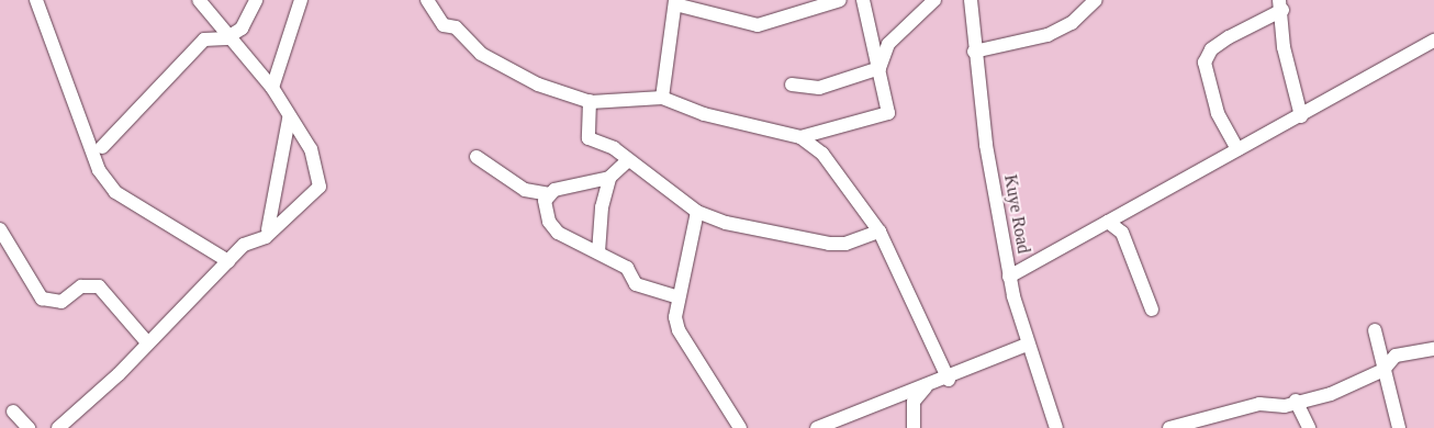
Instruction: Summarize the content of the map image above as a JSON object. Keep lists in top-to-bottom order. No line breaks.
{"streets":{"street":["Kuye Road"]}}
